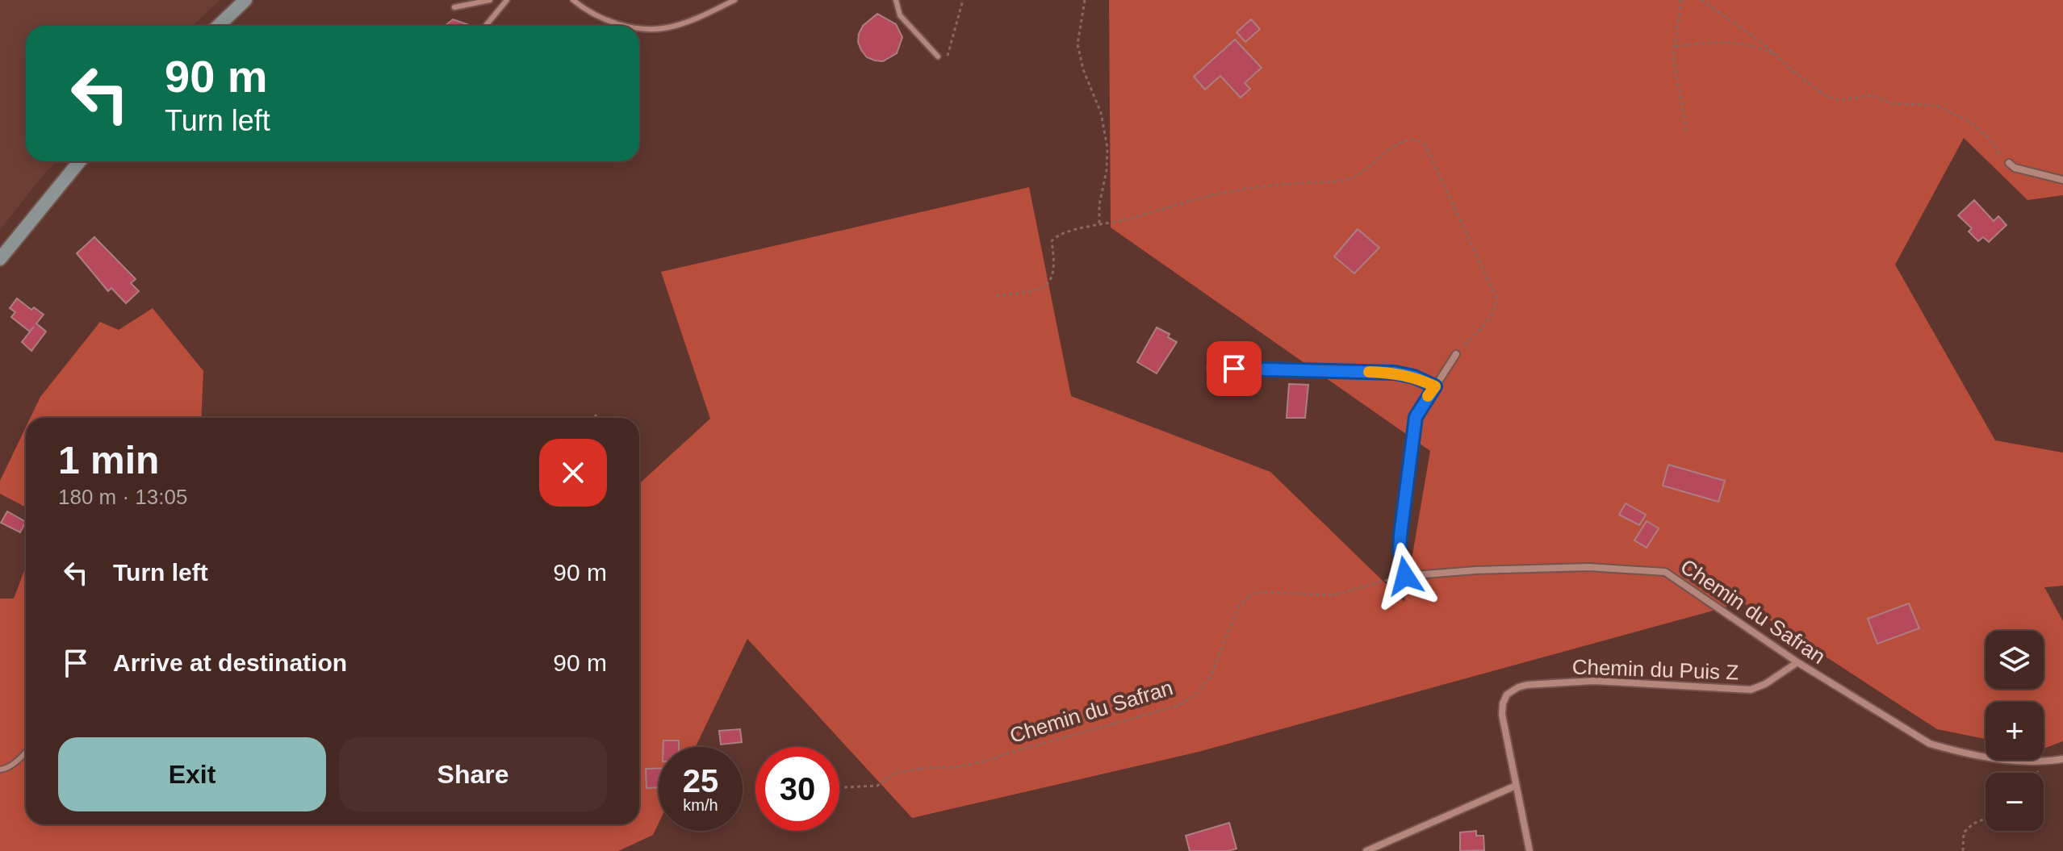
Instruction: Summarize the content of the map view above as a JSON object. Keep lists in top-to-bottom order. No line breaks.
{"streets":{"street":["Chemin du Safran","Chemin du Puis Z"]},"crossings":[["Chemin du Safran","Chemin du Puis Z"]],"page":{"turn":["90 m","Turn left"],"heading":["1 min","180 m · 13:05"],"list":[{"name":"Turn left","value":"90 m"},{"name":"Arrive at destination","value":"90 m"}],"map_buttons":["+","−"],"buttons":["Exit","Share"],"speed":"25 km/h","limit":"30"}}
